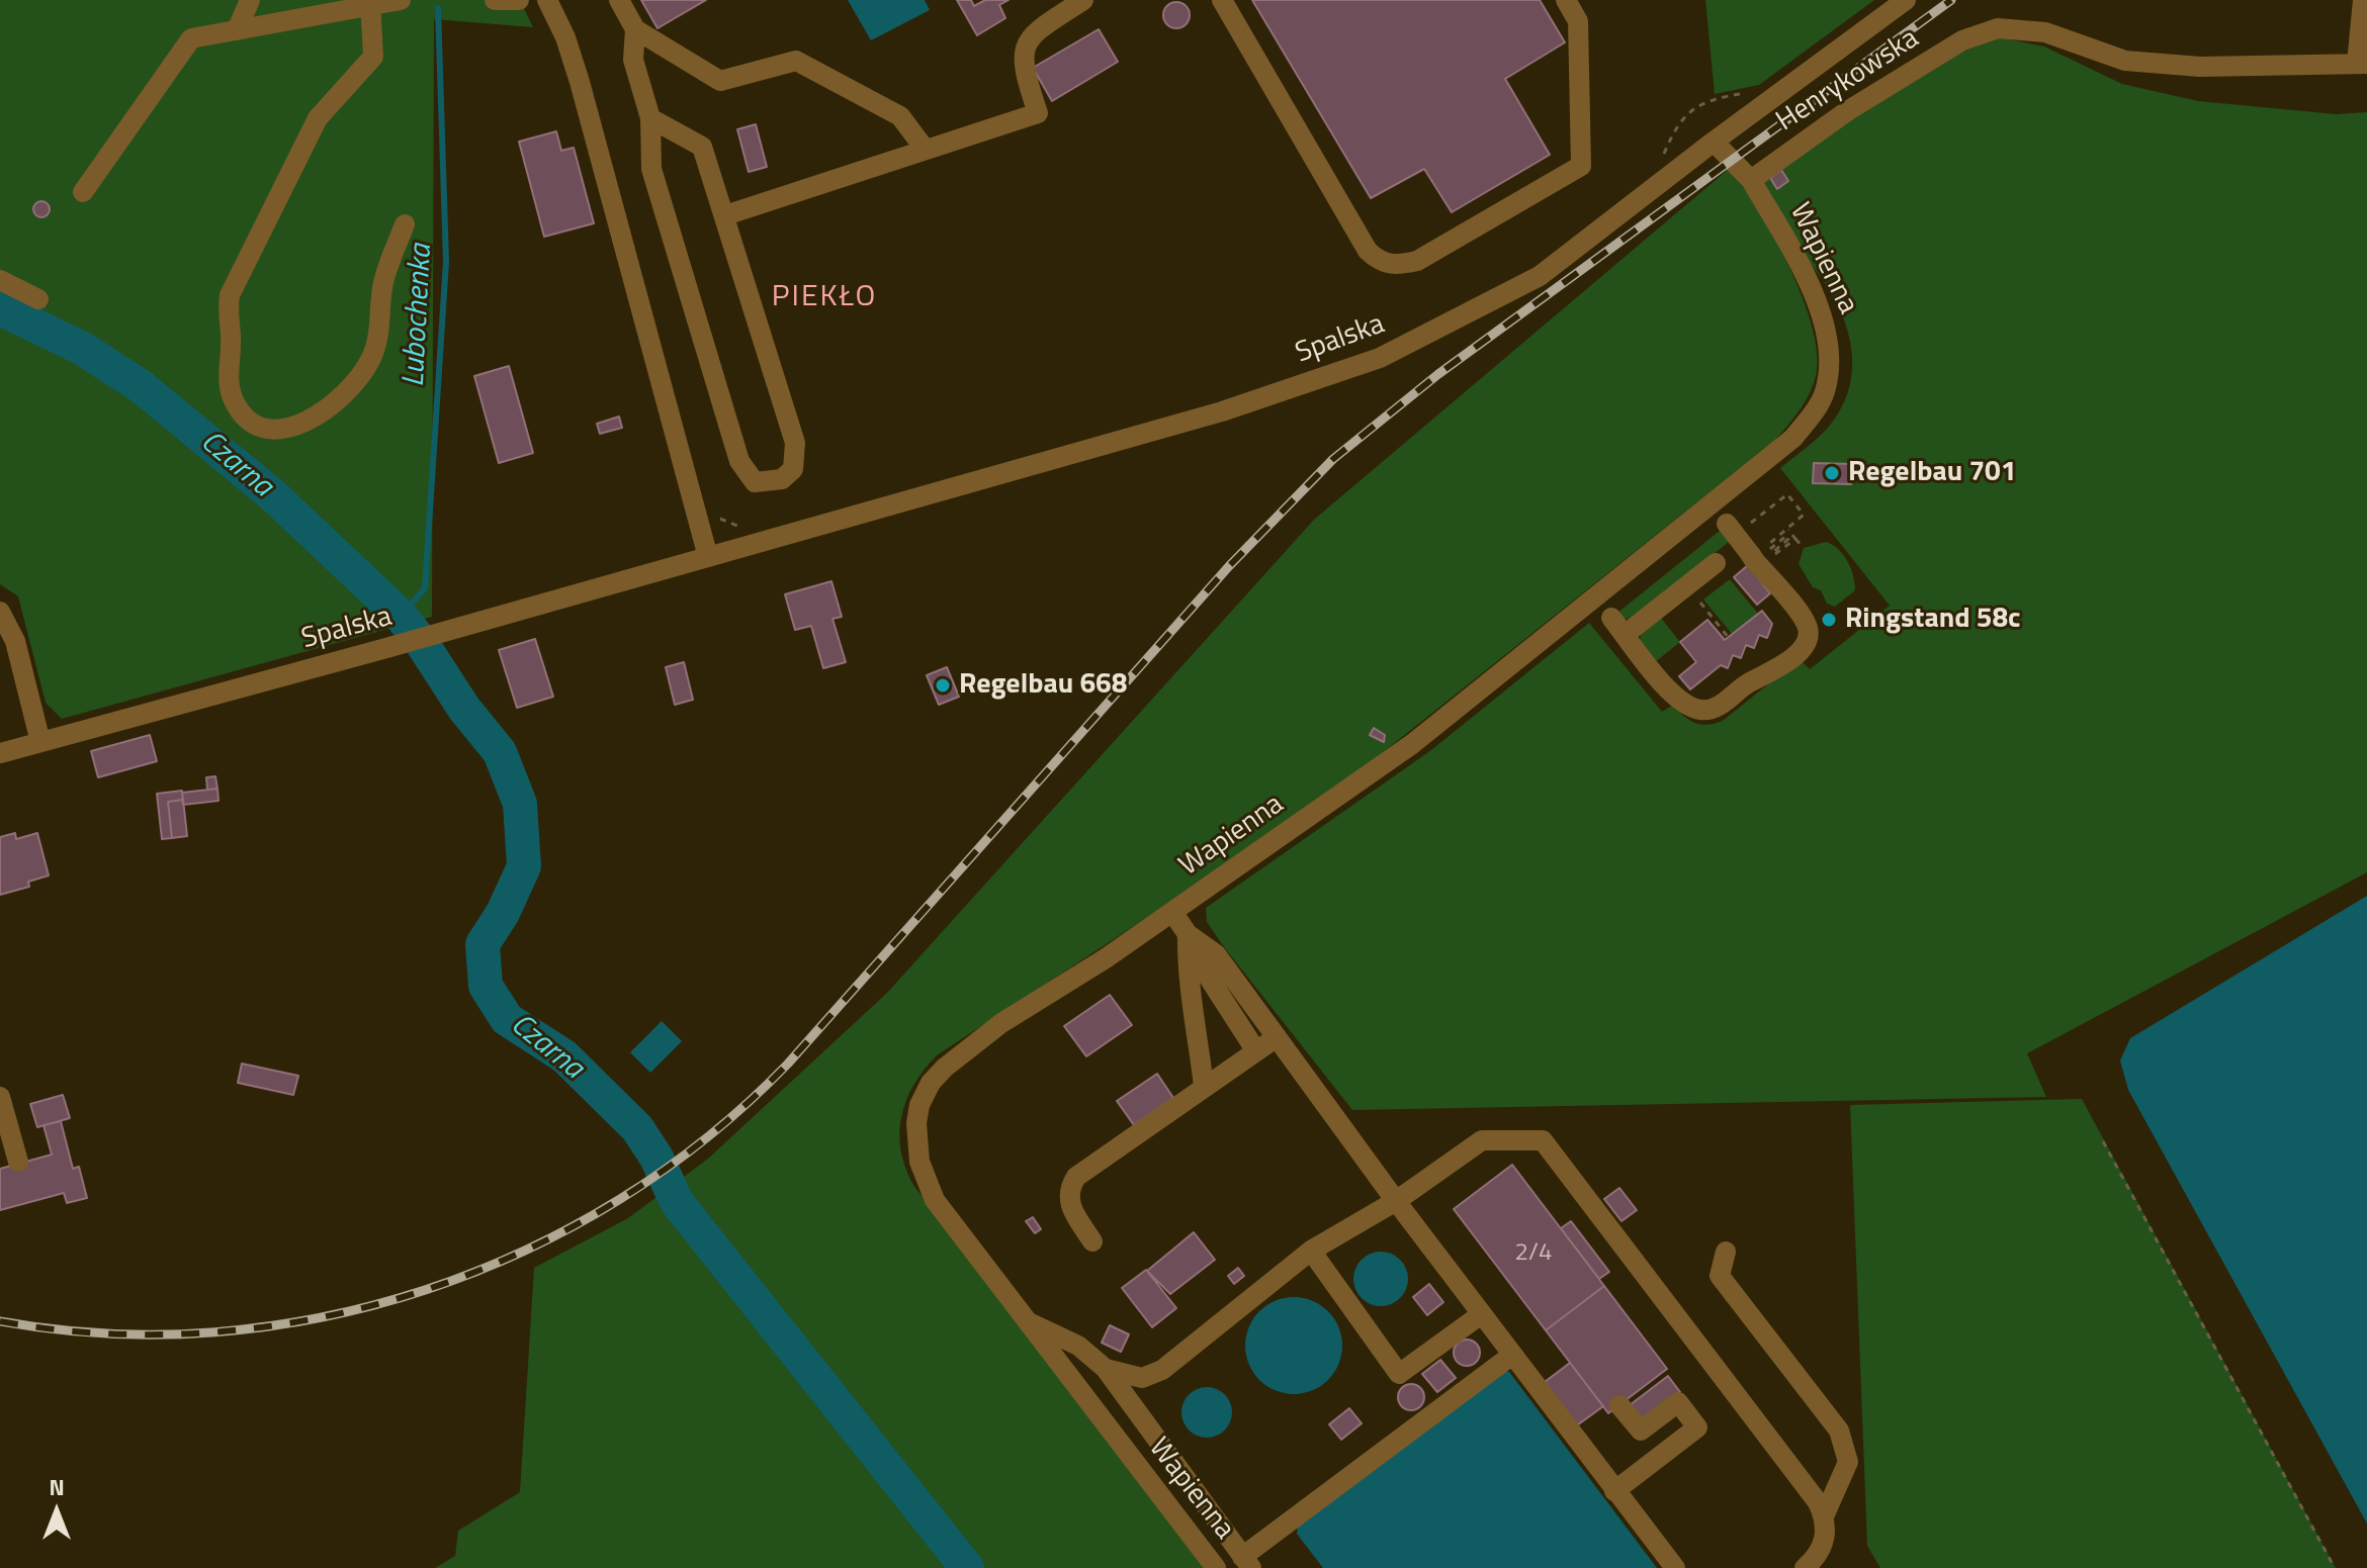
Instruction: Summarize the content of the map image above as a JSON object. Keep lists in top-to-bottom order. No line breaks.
{"streets":{"street":["Henrykowska","Wapienna","Spalska"]},"crossings":[["Henrykowska","Wapienna"]],"districts":["PIEKŁO"],"water":["Lubochenka","Czarna"],"places":["Regelbau 701","Ringstand 58c","Regelbau 668"],"house_numbers":["2/4"],"north":"top"}
